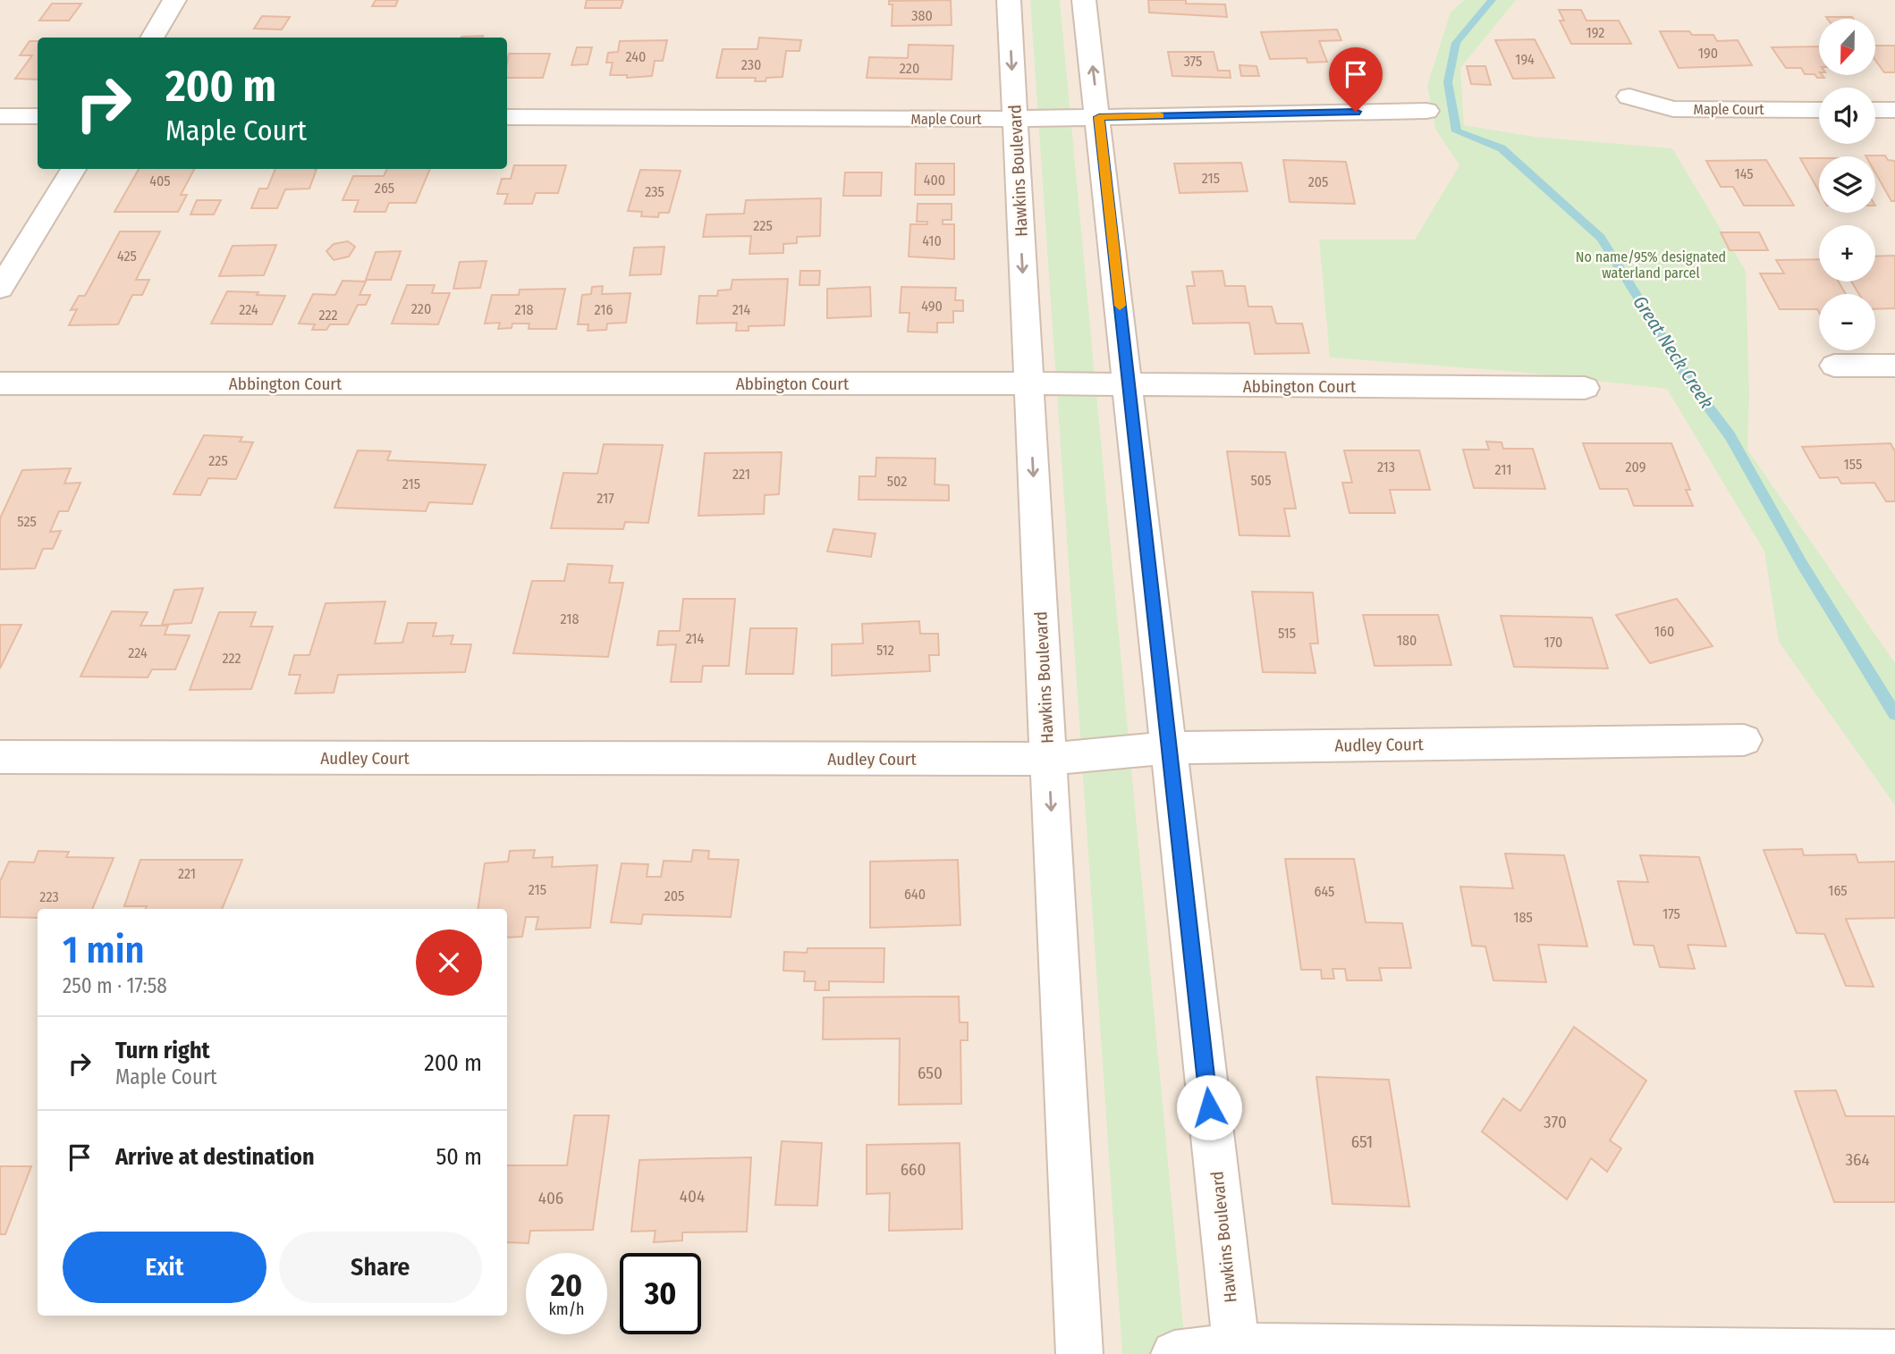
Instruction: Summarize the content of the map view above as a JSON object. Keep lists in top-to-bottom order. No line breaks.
{"streets":{"street":["Maple Court","Hawkins Boulevard","Abbington Court","Audley Court"]},"crossings":[["Maple Court","Hawkins Boulevard"],["Hawkins Boulevard","Abbington Court"],["Hawkins Boulevard","Audley Court"]],"water":["Great Neck Creek"],"parks":["No name/95% designated waterland parcel"],"house_numbers":["380","192","190","240","194","375","230","220","145","215","400","405","205","265","235","225","410","425","490","220","224","218","216","214","222","225","155","213","209","211","221","505","502","215","217","525","218","160","515","214","180","170","512","224","222","221","215","165","645","640","205","223","175","185","650","370","651","364","660","404","406"],"north":"bottom","page":{"map_buttons":["+","−"],"turn":["200 m","Maple Court"],"heading":["1 min","250 m · 17:58"],"list":[{"name":"Turn right","note":"Maple Court","value":"200 m"},{"name":"Arrive at destination","value":"50 m"}],"buttons":["Exit","Share"],"speed":"20 km/h","limit":"30"}}
